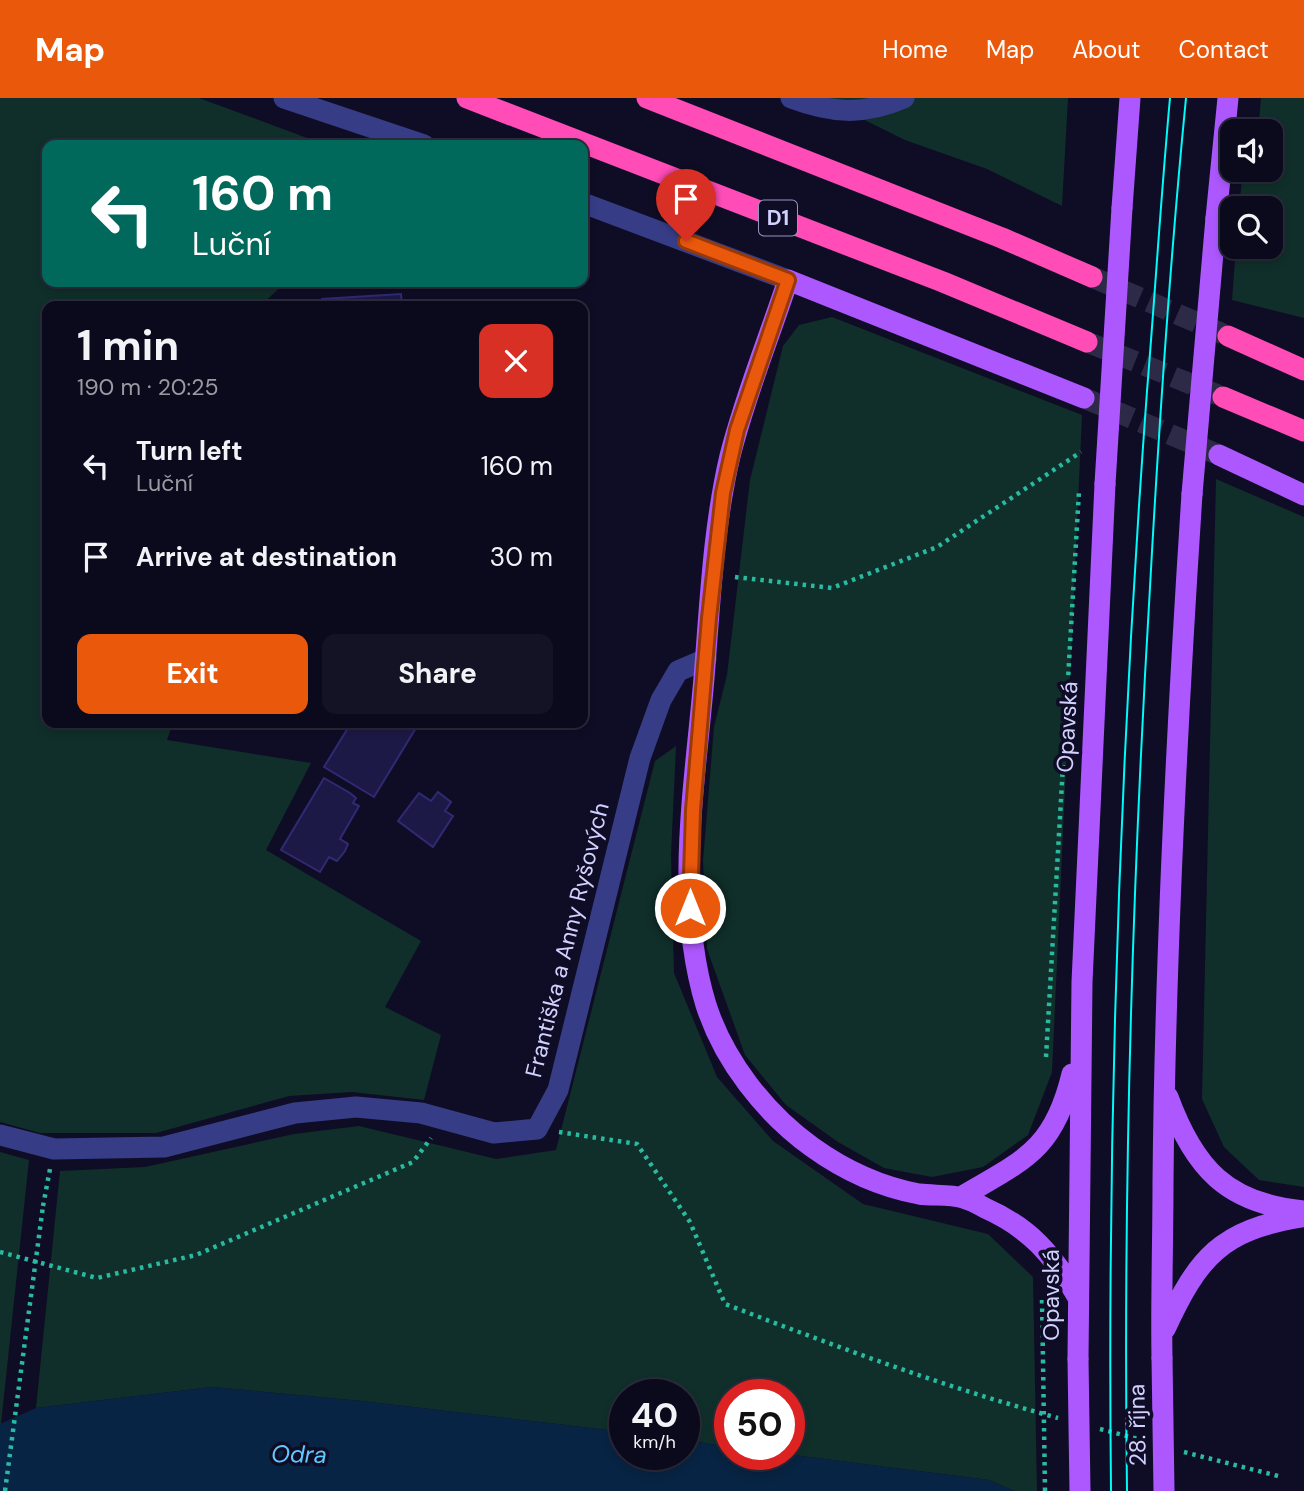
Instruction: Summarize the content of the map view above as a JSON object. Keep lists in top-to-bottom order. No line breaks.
{"streets":{"highway":["D1"],"main road":["Opavská","28. října"],"street":["Františka a Anny Ryšových"]},"water":["Odra"],"page":{"header":"Map","nav":["Home","Map","About","Contact"],"turn":["160 m","Luční"],"heading":["1 min","190 m · 20:25"],"list":[{"name":"Turn left","note":"Luční","value":"160 m"},{"name":"Arrive at destination","value":"30 m"}],"buttons":["Exit","Share"],"speed":"40 km/h","limit":"50"}}
